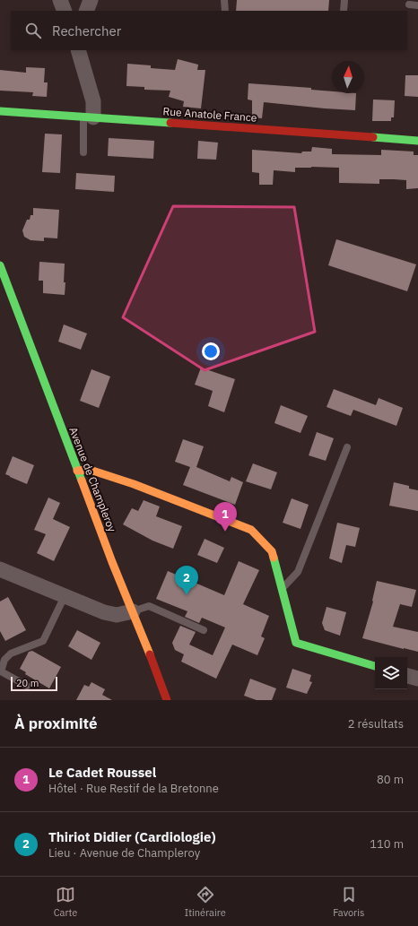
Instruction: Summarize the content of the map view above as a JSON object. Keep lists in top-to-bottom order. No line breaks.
{"streets":{"street":["Rue Anatole France","Avenue de Champleroy"]},"scale_bar":"20 m","north":"top","page":{"search":"Rechercher","pins":["1","2"],"scale":"20 m","heading":["À proximité","2 résultats"],"list":[{"mark":"1","name":"Le Cadet Roussel","note":"Hôtel · Rue Restif de la Bretonne","value":"80 m"},{"mark":"2","name":"Thiriot Didier (Cardiologie)","note":"Lieu · Avenue de Champleroy","value":"110 m"}],"nav":["Carte","Itinéraire","Favoris"]}}
